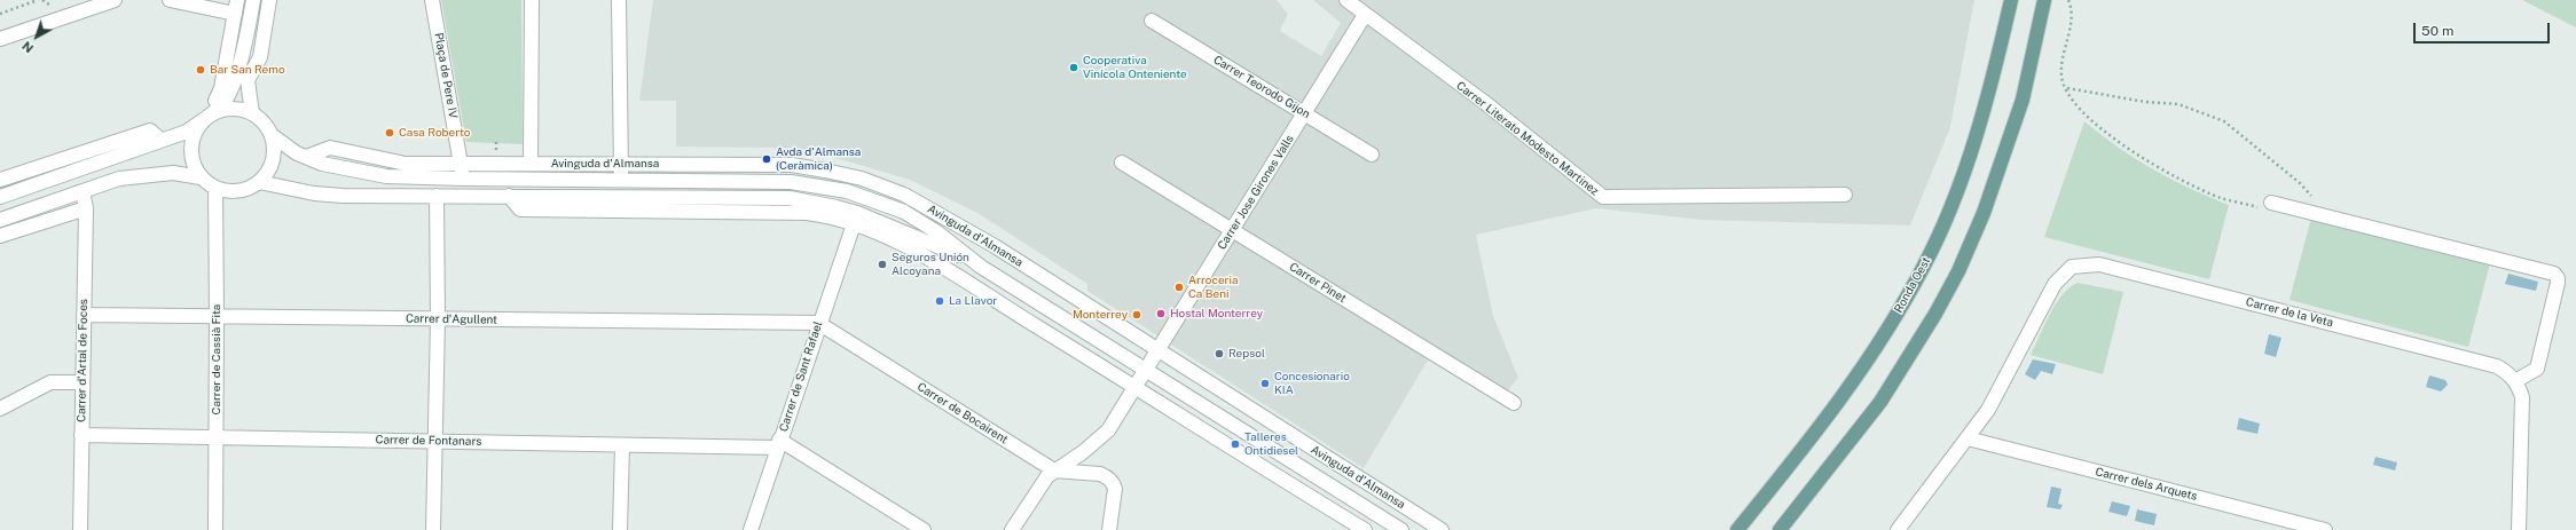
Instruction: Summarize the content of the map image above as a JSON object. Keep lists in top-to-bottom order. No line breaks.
{"streets":{"main road":["Ronda Oest"],"street":["Plaça de Pere IV","Carrer Teorodo Gijon","Carrer Literato Modesto Martinez","Avinguda d'Almansa","Carrer Jose Girones Valls","Carrer Pinet","Carrer de la Veta","Carrer d'Agullent","Carrer de Cassià Fita","Carrer d'Artal de Foces","Carrer de Sant Rafael","Carrer de Bocairent","Carrer de Fontanars","Carrer dels Arquets"]},"crossings":[["Plaça de Pere IV","Avinguda d'Almansa"],["Carrer Teorodo Gijon","Carrer Jose Girones Valls"],["Carrer Literato Modesto Martinez","Carrer Jose Girones Valls"],["Avinguda d'Almansa","Carrer Jose Girones Valls"],["Avinguda d'Almansa","Carrer de Cassià Fita"],["Avinguda d'Almansa","Carrer de Sant Rafael"],["Carrer Jose Girones Valls","Carrer Pinet"],["Carrer Jose Girones Valls","Carrer de Bocairent"],["Carrer de la Veta","Carrer dels Arquets"],["Carrer d'Agullent","Carrer de Cassià Fita"],["Carrer d'Agullent","Carrer d'Artal de Foces"],["Carrer d'Agullent","Carrer de Sant Rafael"],["Carrer d'Agullent","Carrer de Bocairent"],["Carrer de Cassià Fita","Carrer de Fontanars"],["Carrer d'Artal de Foces","Carrer de Fontanars"],["Carrer de Sant Rafael","Carrer de Bocairent"],["Carrer de Sant Rafael","Carrer de Fontanars"]],"places":["Cooperativa Vinícola Onteniente","Bar San Remo","Casa Roberto","Avda d'Almansa (Ceràmica)","Seguros Unión Alcoyana","Arroceria Ca Beni","La Llavor","Hostal Monterrey","Monterrey","Repsol","Concesionario KIA","Talleres Ontidiesel"],"scale_bar":"50 m","north":"bottom left"}
